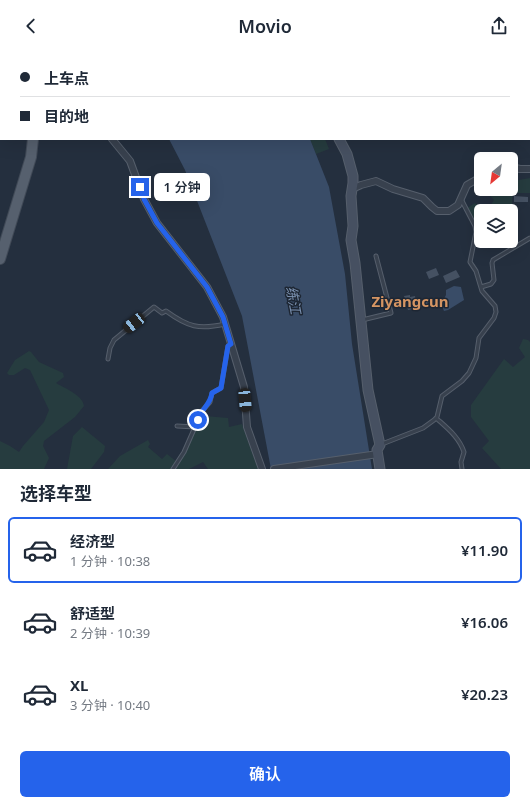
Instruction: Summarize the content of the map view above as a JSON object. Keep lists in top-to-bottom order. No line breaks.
{"districts":["Ziyangcun"],"water":["练江"],"north":"bottom left","page":{"header":"Movio","banner":["上车点","目的地"],"bubble":"1 分钟","heading":"选择车型","list":[{"name":"经济型","note":"1 分钟 · 10:38","value":"¥11.90"},{"name":"舒适型","note":"2 分钟 · 10:39","value":"¥16.06"},{"name":"XL","note":"3 分钟 · 10:40","value":"¥20.23"}],"buttons":"确认"}}
